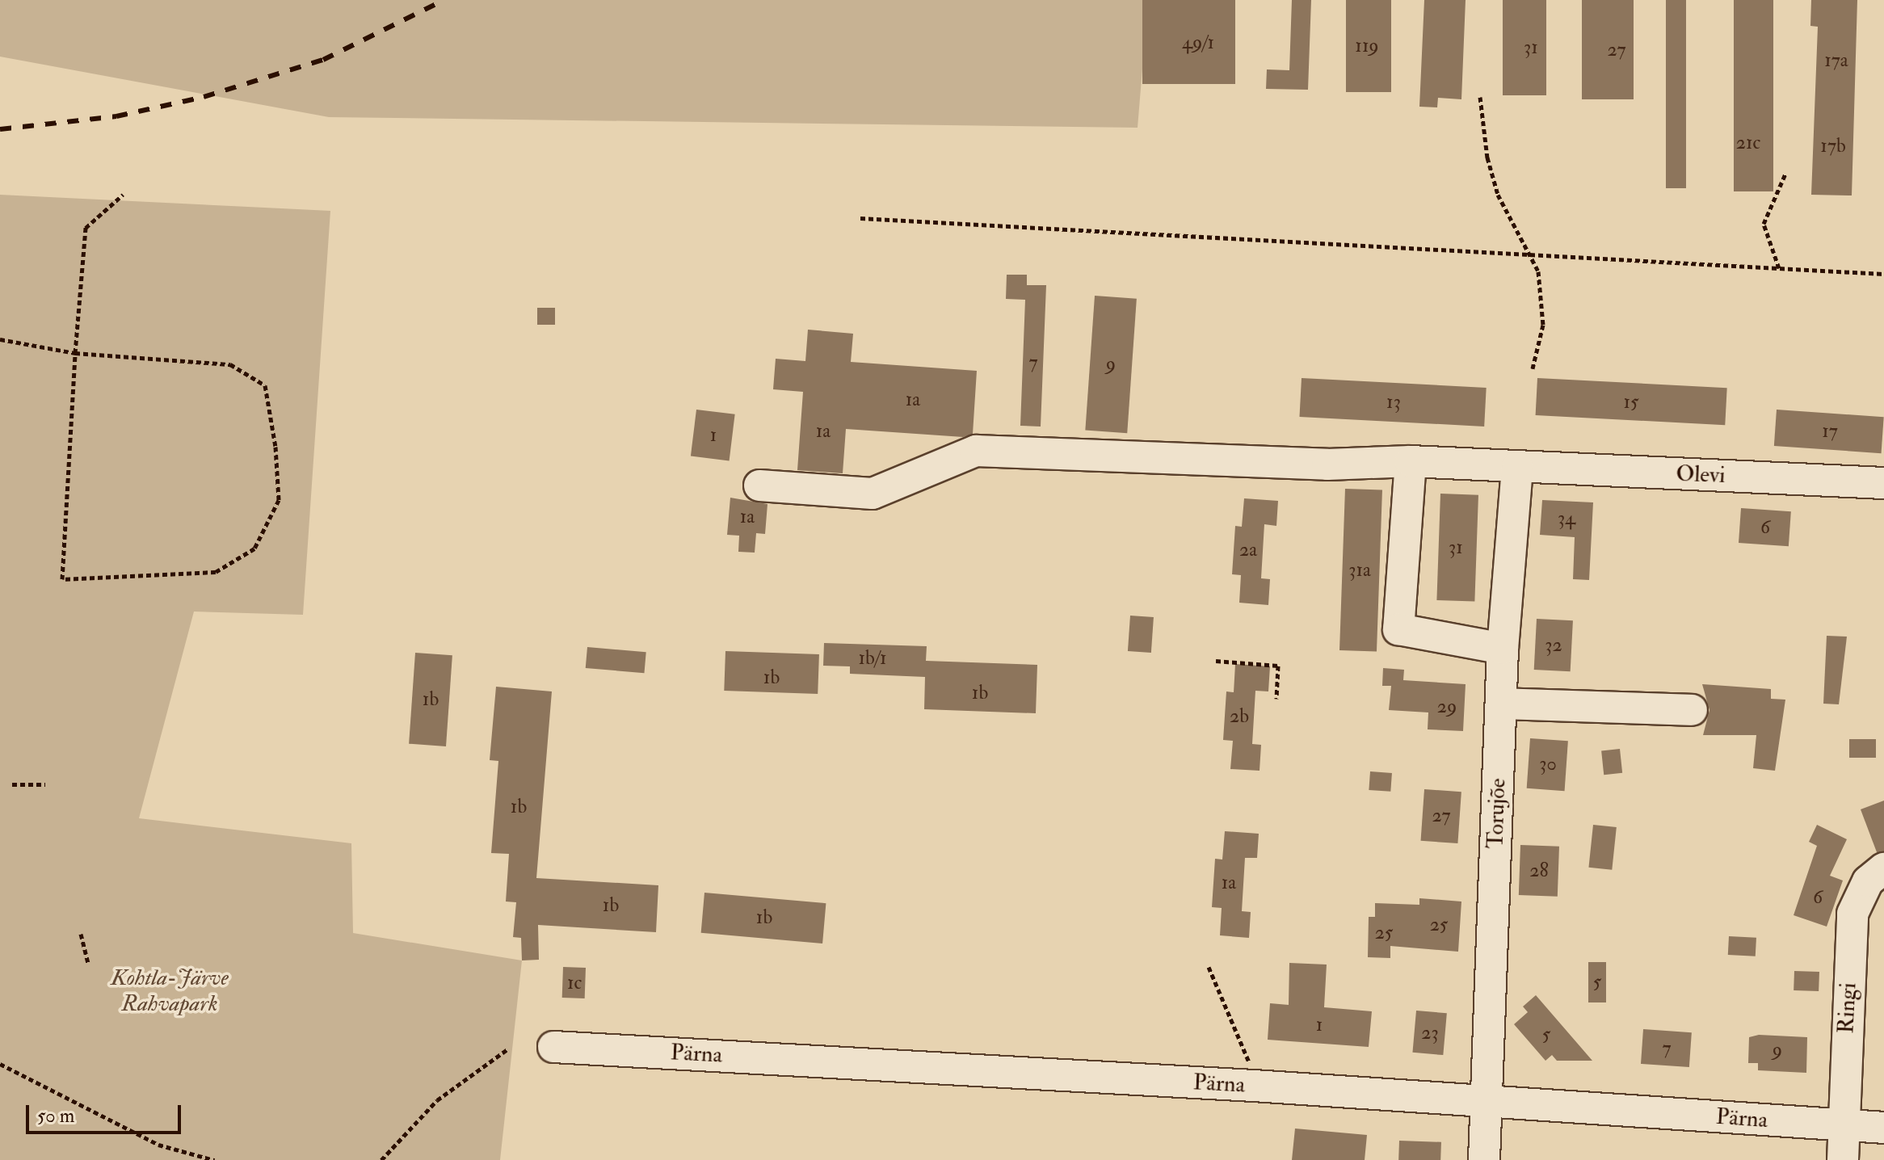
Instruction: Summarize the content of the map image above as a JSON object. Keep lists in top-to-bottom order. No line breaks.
{"streets":{"street":["Olevi","Torujõe","Ringi","Pärna"]},"crossings":[["Olevi","Torujõe"],["Torujõe","Pärna"],["Ringi","Pärna"]],"parks":["Kohtla-Järve Rahvapark"],"house_numbers":["49/1","119","31","27","17a","21c","17b","7","9","1a","13","15","1a","17","1","1a","34","6","31","2a","31a","32","1b/1","1b","1b","1b","29","2b","30","1b","27","28","1a","6","1b","1b","25","25","5","1c","1","23","5","7","9"],"scale_bar":"50 m"}
